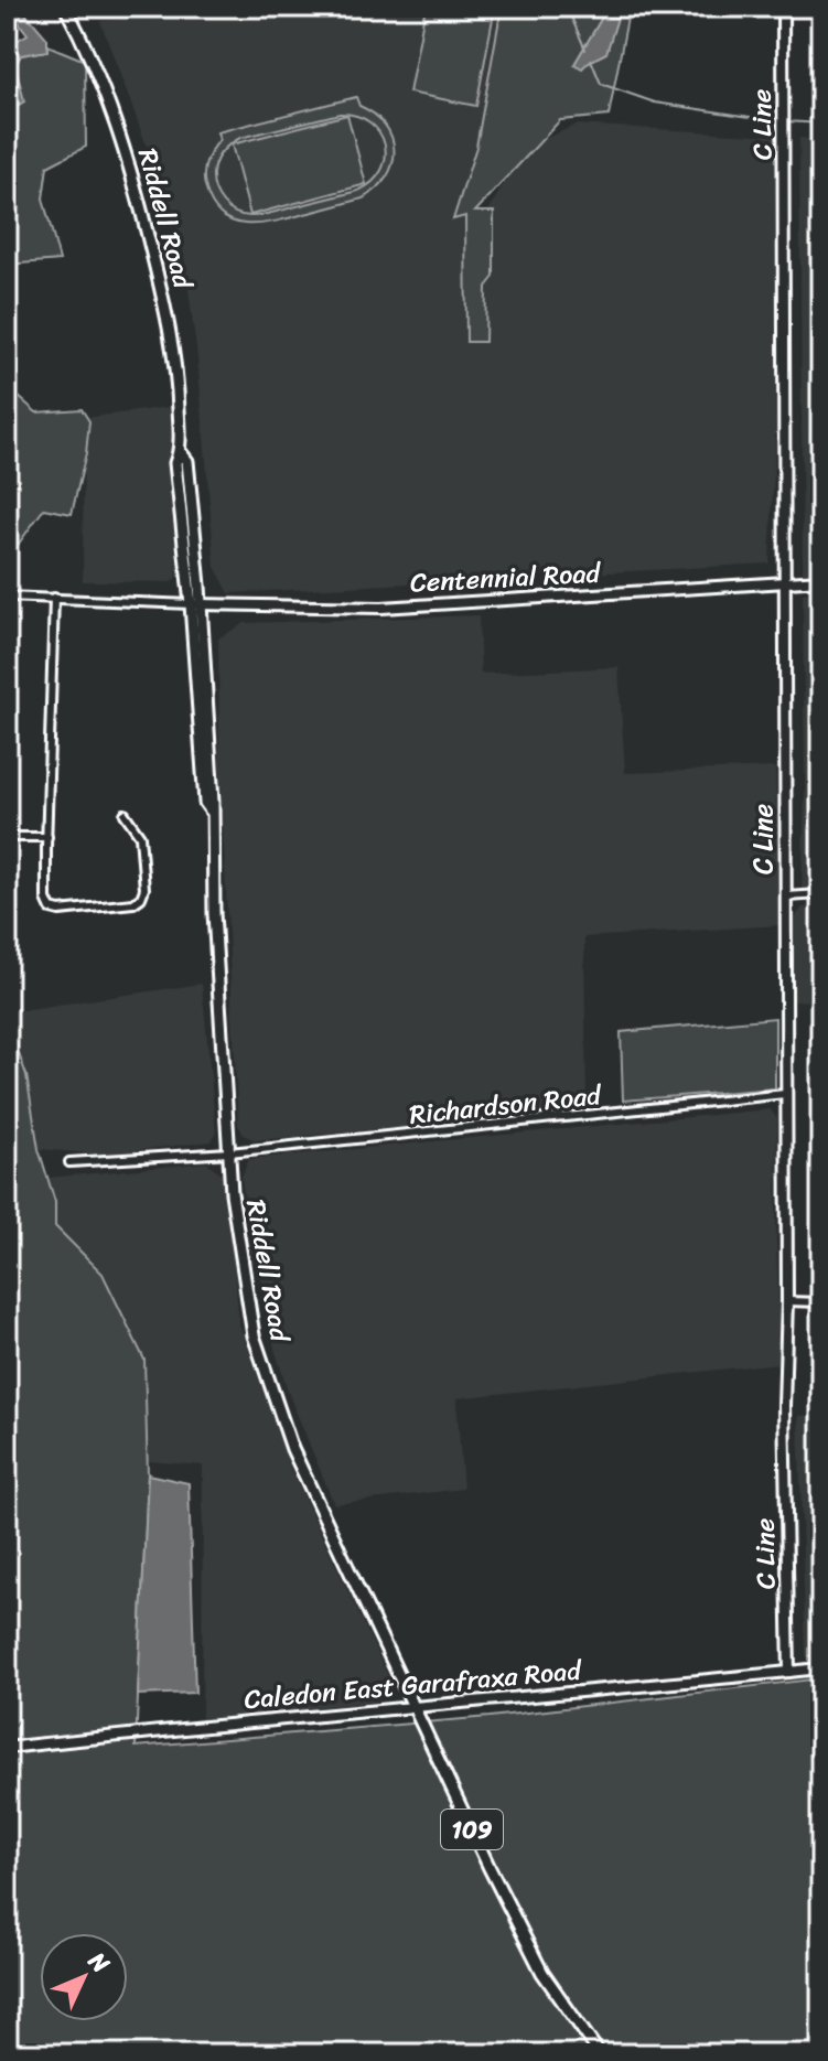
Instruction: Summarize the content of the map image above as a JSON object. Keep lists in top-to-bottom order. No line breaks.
{"streets":{"main road":["Riddell Road","109"],"street":["C Line","Centennial Road","Richardson Road","Caledon East Garafraxa Road"]},"crossings":[["C Line","Centennial Road"],["C Line","Richardson Road"],["C Line","Caledon East Garafraxa Road"],["Riddell Road","Centennial Road"],["Riddell Road","Richardson Road"],["Riddell Road","Caledon East Garafraxa Road"],["Riddell Road","109"],["Caledon East Garafraxa Road","109"]],"north":"top right"}
